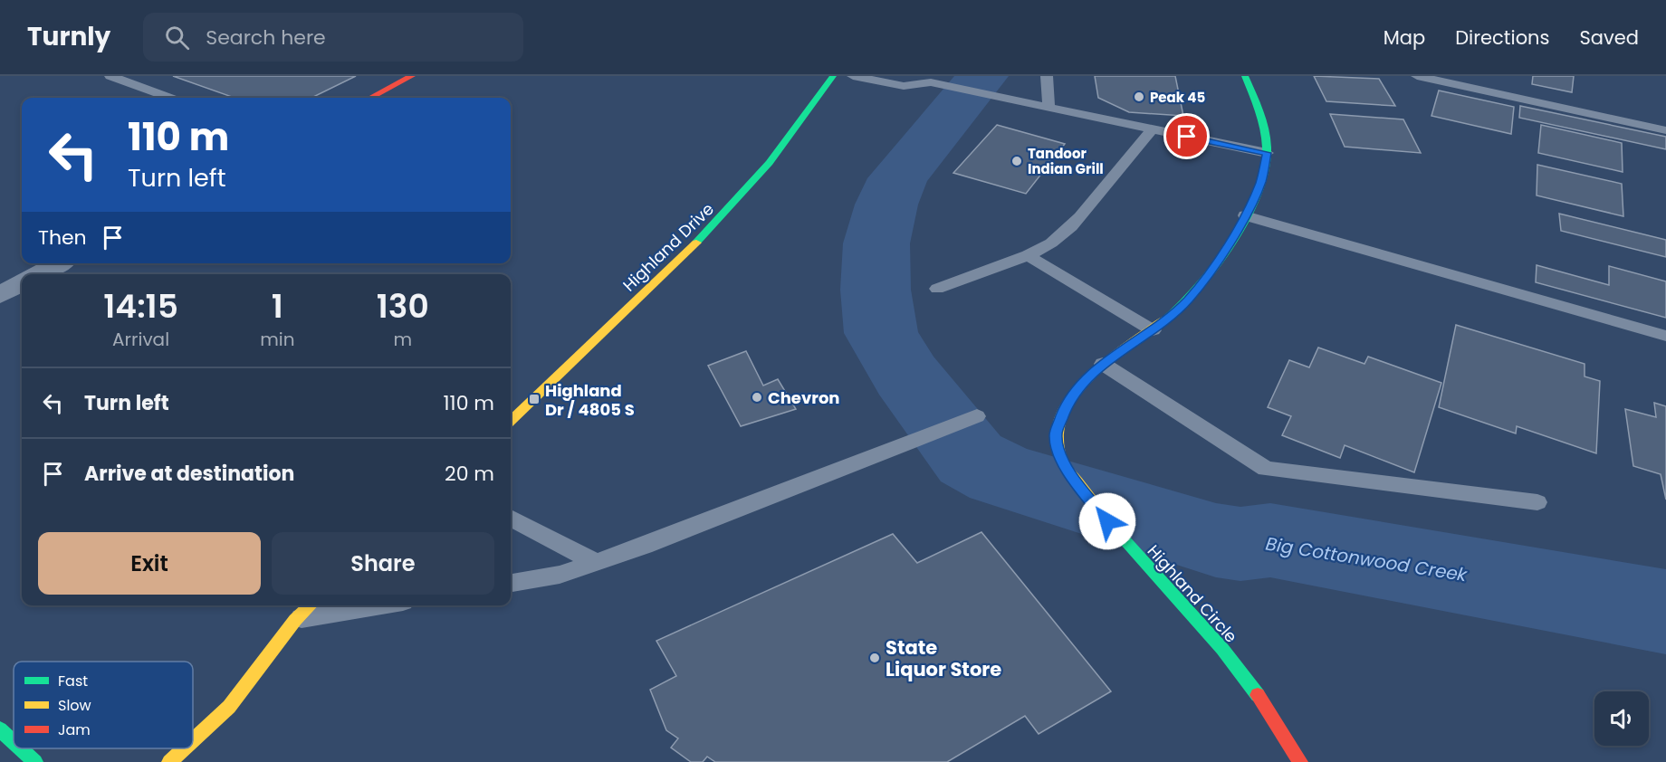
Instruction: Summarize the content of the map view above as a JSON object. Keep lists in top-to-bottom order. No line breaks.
{"streets":{"street":["Highland Drive","Highland Circle"]},"water":["Big Cottonwood Creek"],"places":{"other":["Peak 45","Tandoor Indian Grill","Chevron","State Liquor Store"],"transit":["Highland Dr / 4805 S"]},"legend":["Fast","Slow","Jam"],"page":{"header":"Turnly","search":"Search here","nav":["Map","Directions","Saved"],"turn":["110 m","Turn left"],"then":"Then","eta":["14:15","Arrival","1","min","130","m"],"list":[{"name":"Turn left","value":"110 m"},{"name":"Arrive at destination","value":"20 m"}],"buttons":["Exit","Share"]}}
